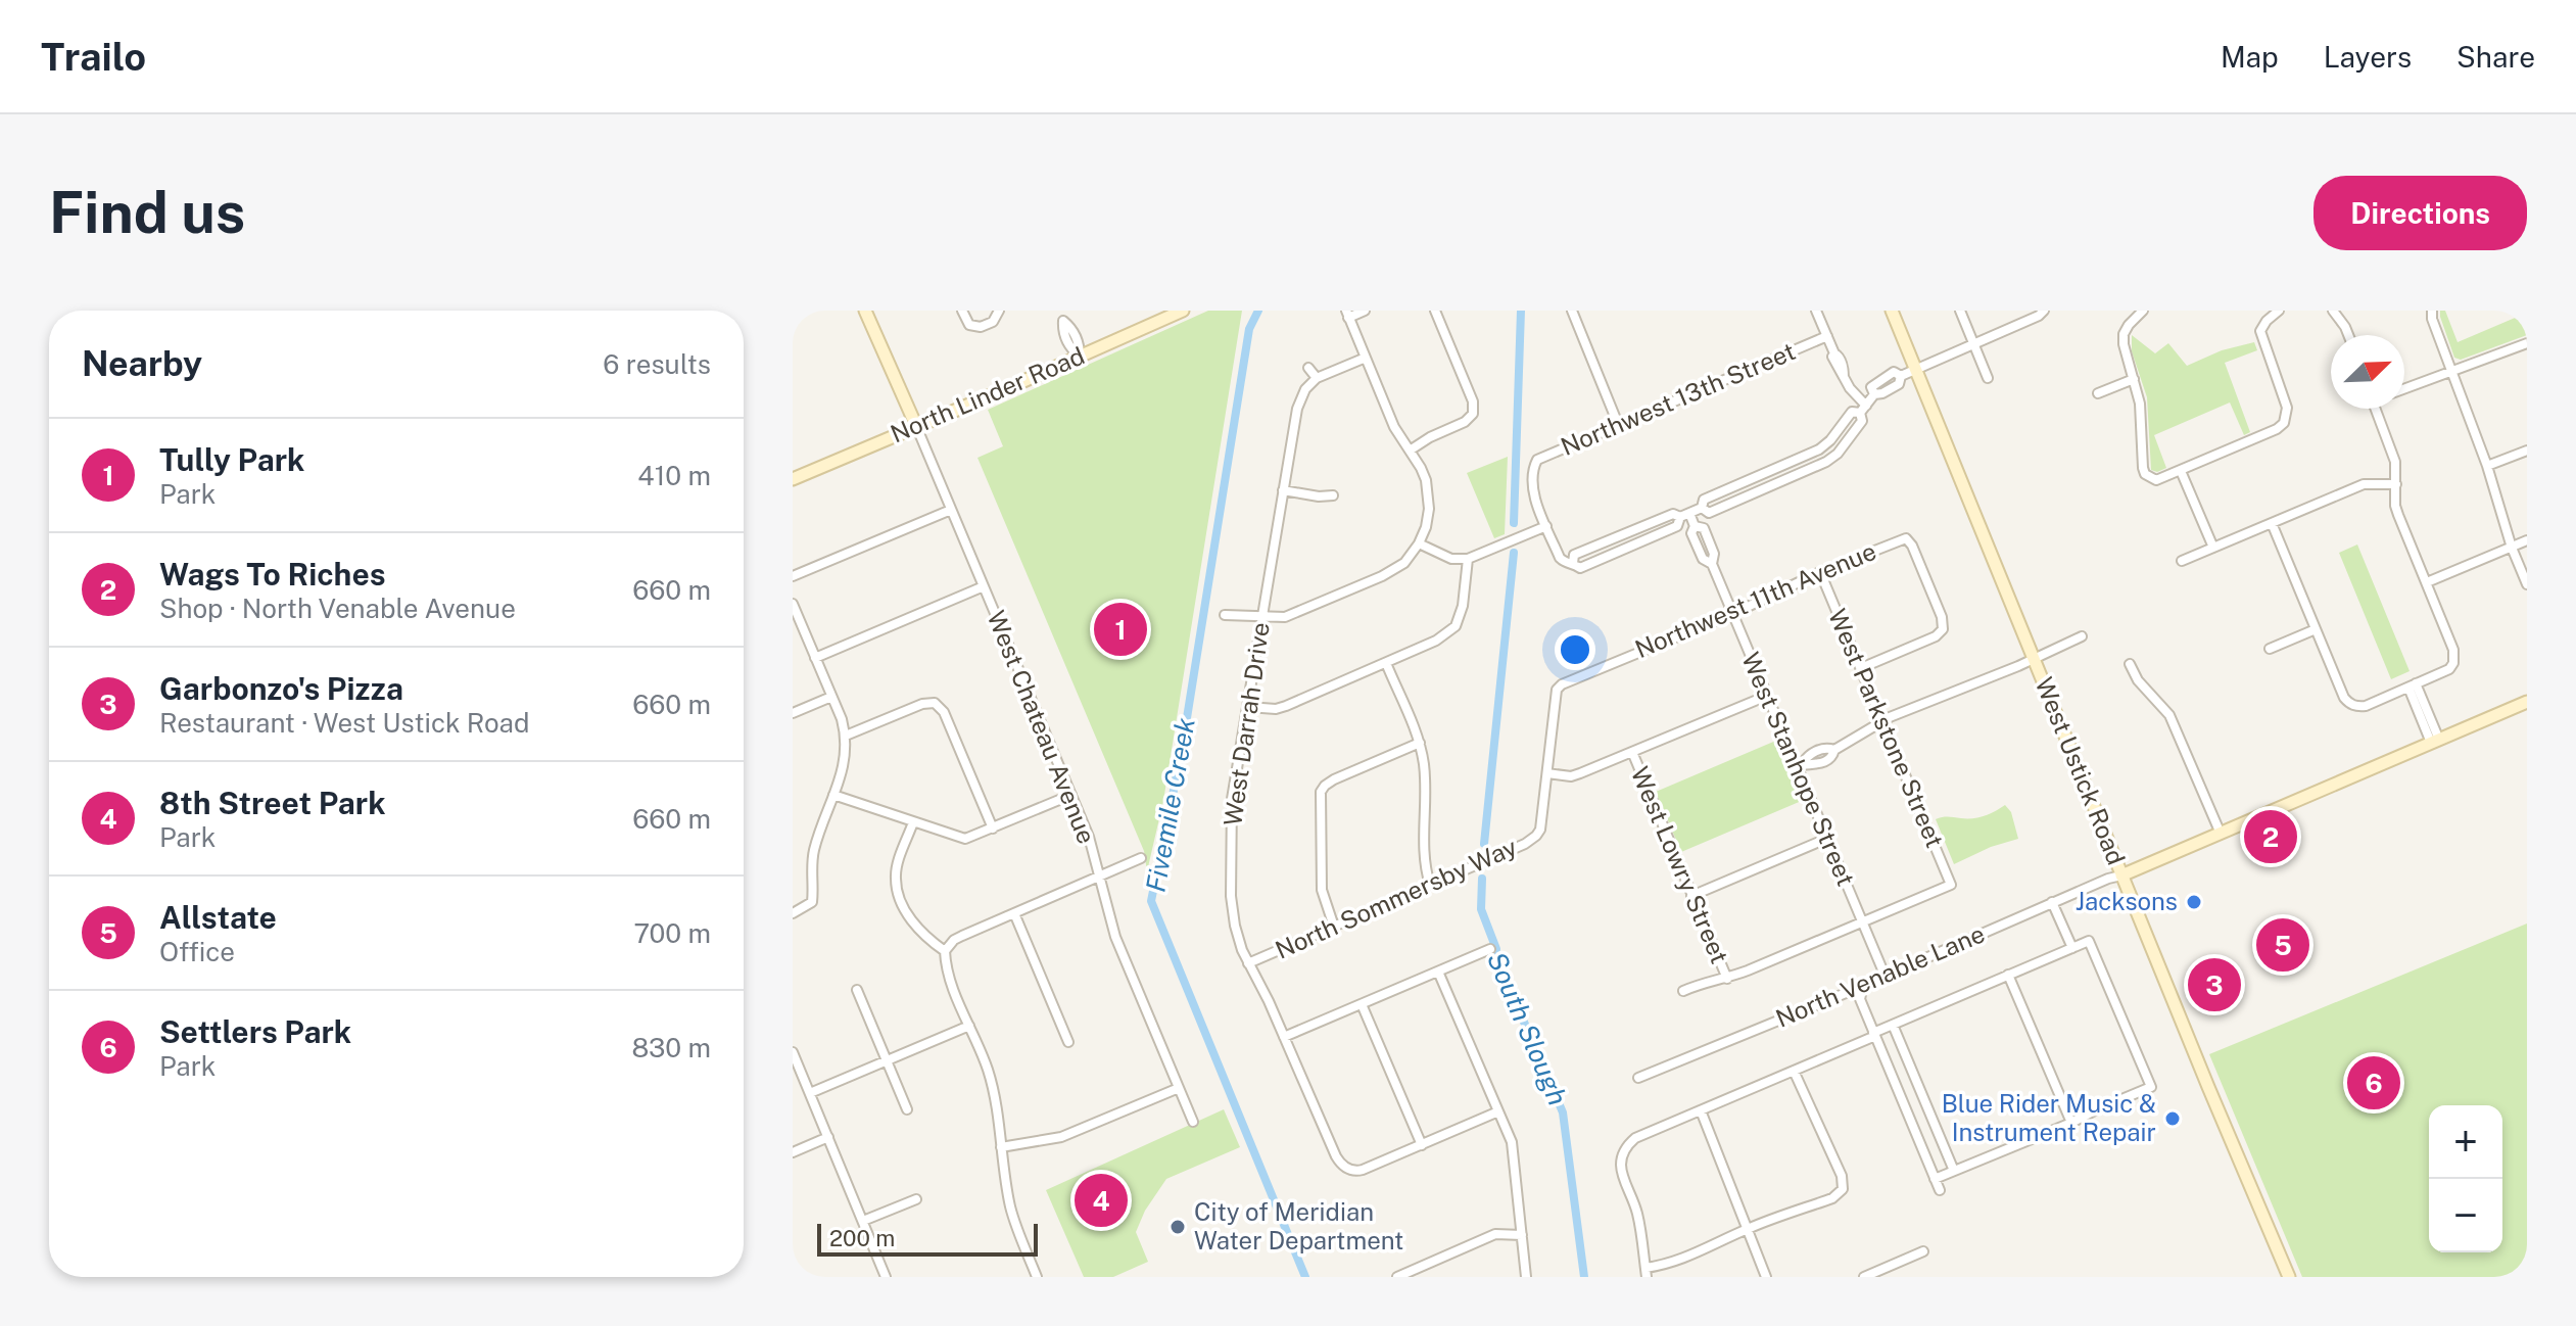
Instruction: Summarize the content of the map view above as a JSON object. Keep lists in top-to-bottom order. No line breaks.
{"streets":{"main road":["North Linder Road","West Ustick Road"],"street":["Northwest 13th Street","Northwest 11th Avenue","West Darrah Drive","West Chateau Avenue","West Parkstone Street","West Stanhope Street","West Lowry Street","North Sommersby Way","North Venable Lane"]},"crossings":[["North Linder Road","West Chateau Avenue"],["Northwest 11th Avenue","West Parkstone Street"],["Northwest 11th Avenue","West Stanhope Street"],["Northwest 11th Avenue","North Sommersby Way"],["West Darrah Drive","North Sommersby Way"],["West Parkstone Street","West Stanhope Street"],["West Stanhope Street","North Venable Lane"],["West Ustick Road","North Venable Lane"]],"water":["Fivemile Creek","South Slough"],"places":["Jacksons","Blue Rider Music & Instrument Repair","City of Meridian Water Department"],"scale_bar":"200 m","north":"top right","page":{"header":"Trailo","nav":["Map","Layers","Share"],"buttons":"Directions","title":"Find us","heading":["Nearby","6 results"],"list":[{"mark":"1","name":"Tully Park","note":"Park","value":"410 m"},{"mark":"2","name":"Wags To Riches","note":"Shop · North Venable Avenue","value":"660 m"},{"mark":"3","name":"Garbonzo's Pizza","note":"Restaurant · West Ustick Road","value":"660 m"},{"mark":"4","name":"8th Street Park","note":"Park","value":"660 m"},{"mark":"5","name":"Allstate","note":"Office","value":"700 m"},{"mark":"6","name":"Settlers Park","note":"Park","value":"830 m"}],"pins":["1","2","5","3","6","4"],"map_buttons":["+","−"],"scale":"200 m"}}
